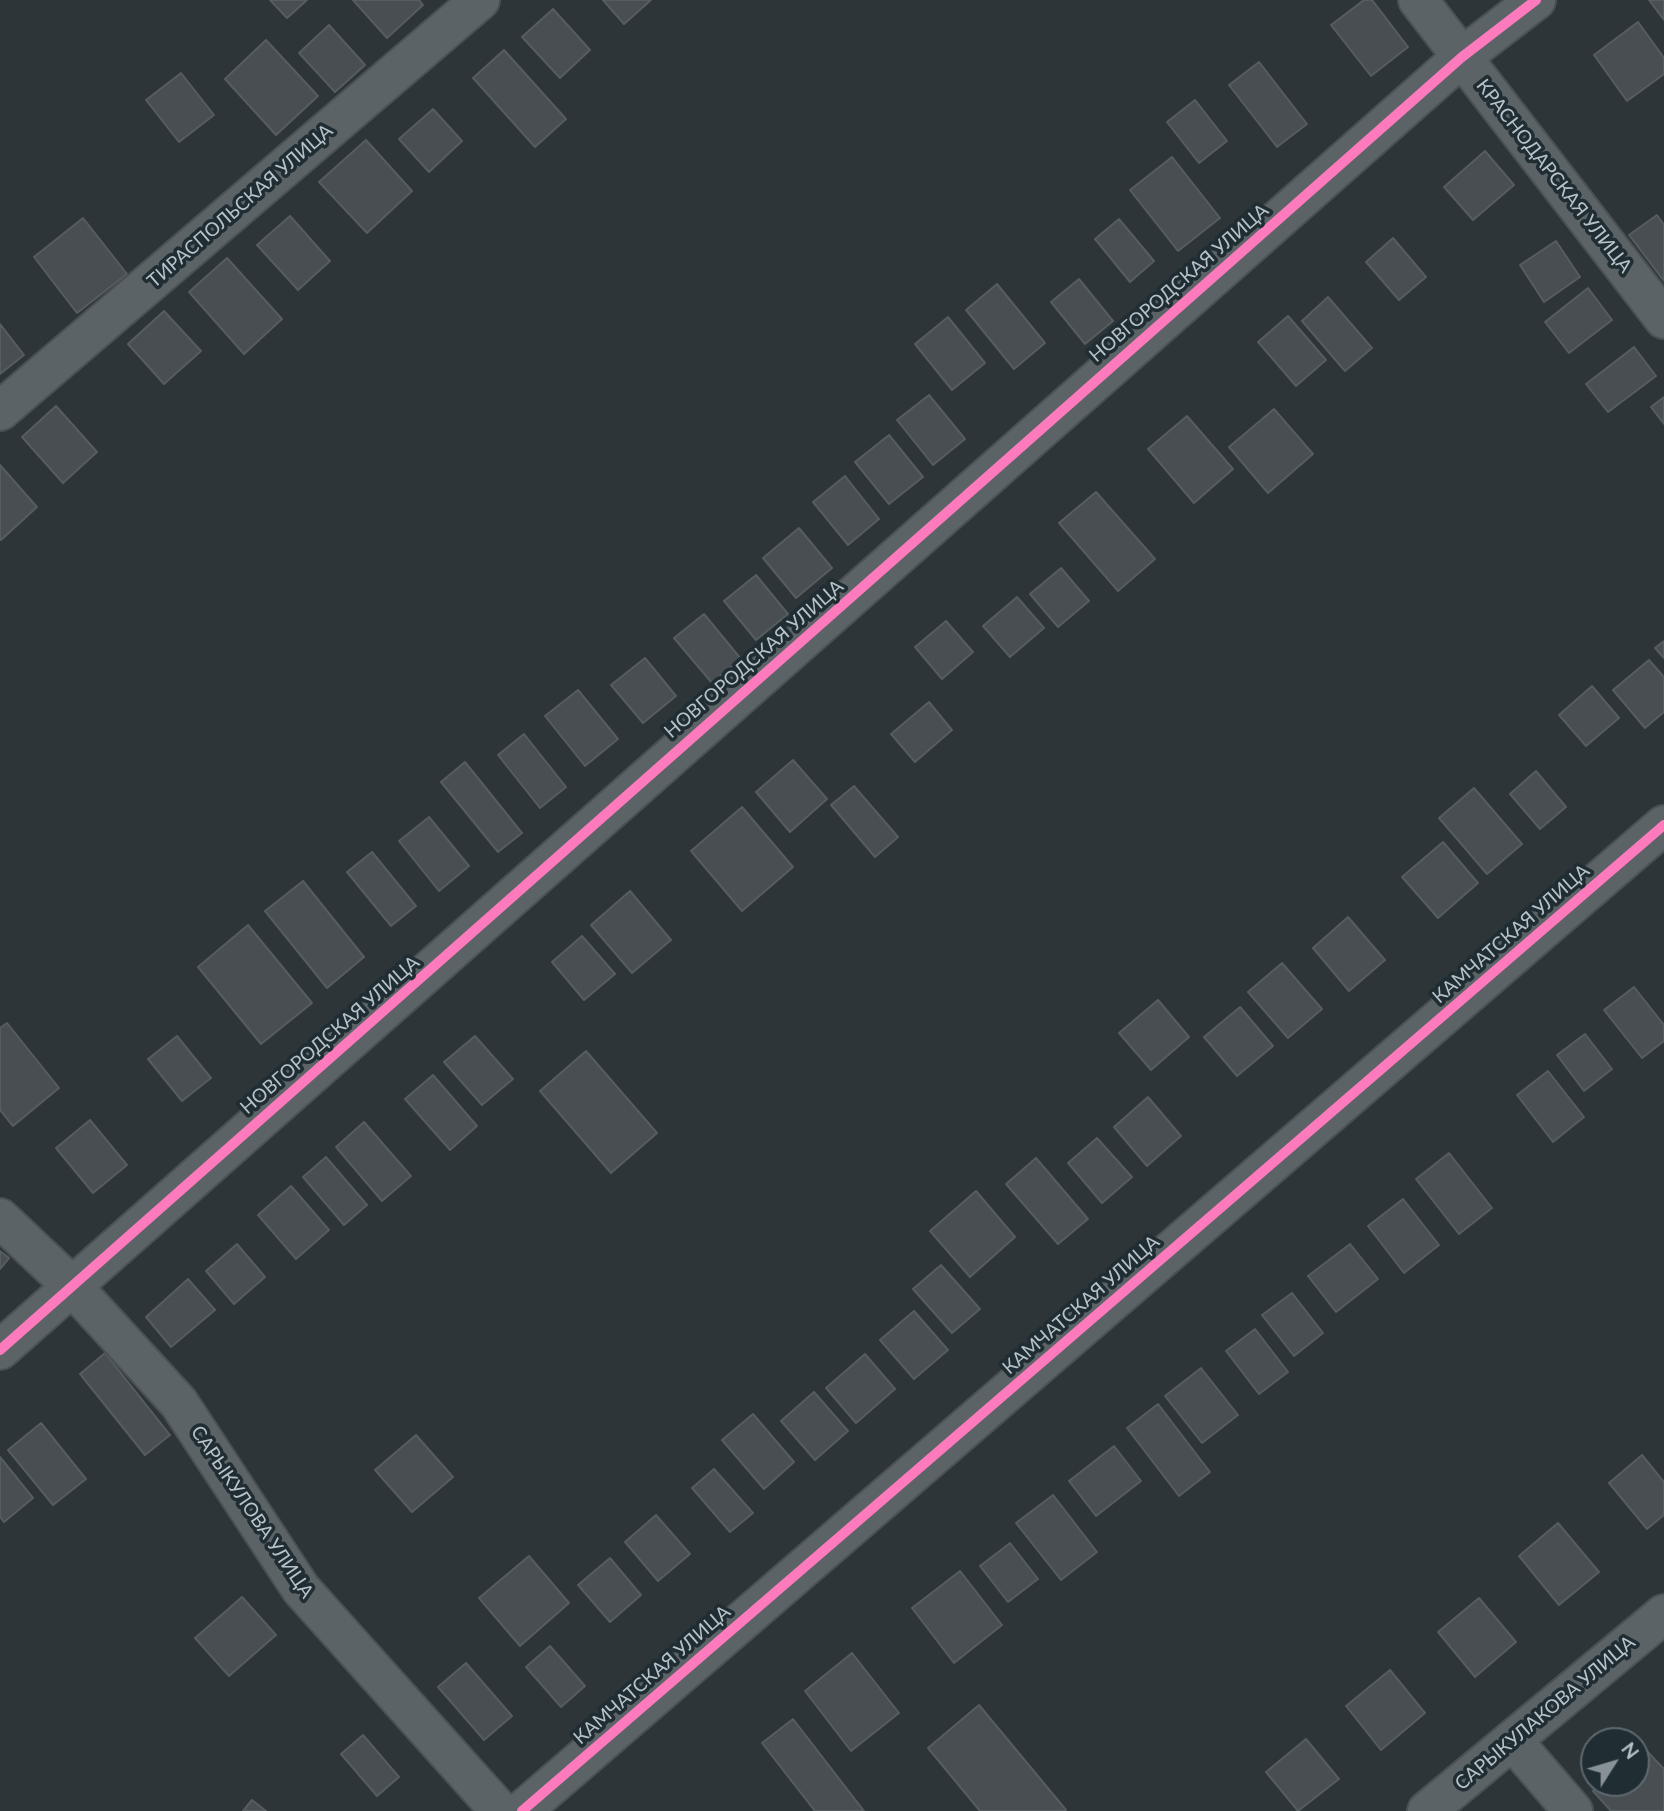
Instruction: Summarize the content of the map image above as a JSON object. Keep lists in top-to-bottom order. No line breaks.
{"streets":{"street":["КРАСНОДАРСКАЯ УЛИЦА","ТИРАСПОЛЬСКАЯ УЛИЦА","НОВГОРОДСКАЯ УЛИЦА","КАМЧАТСКАЯ УЛИЦА","САРЫКУЛОВА УЛИЦА","САРЫКУЛАКОВА УЛИЦА"]},"crossings":[["КРАСНОДАРСКАЯ УЛИЦА","НОВГОРОДСКАЯ УЛИЦА"],["НОВГОРОДСКАЯ УЛИЦА","САРЫКУЛОВА УЛИЦА"]],"north":"top right"}
